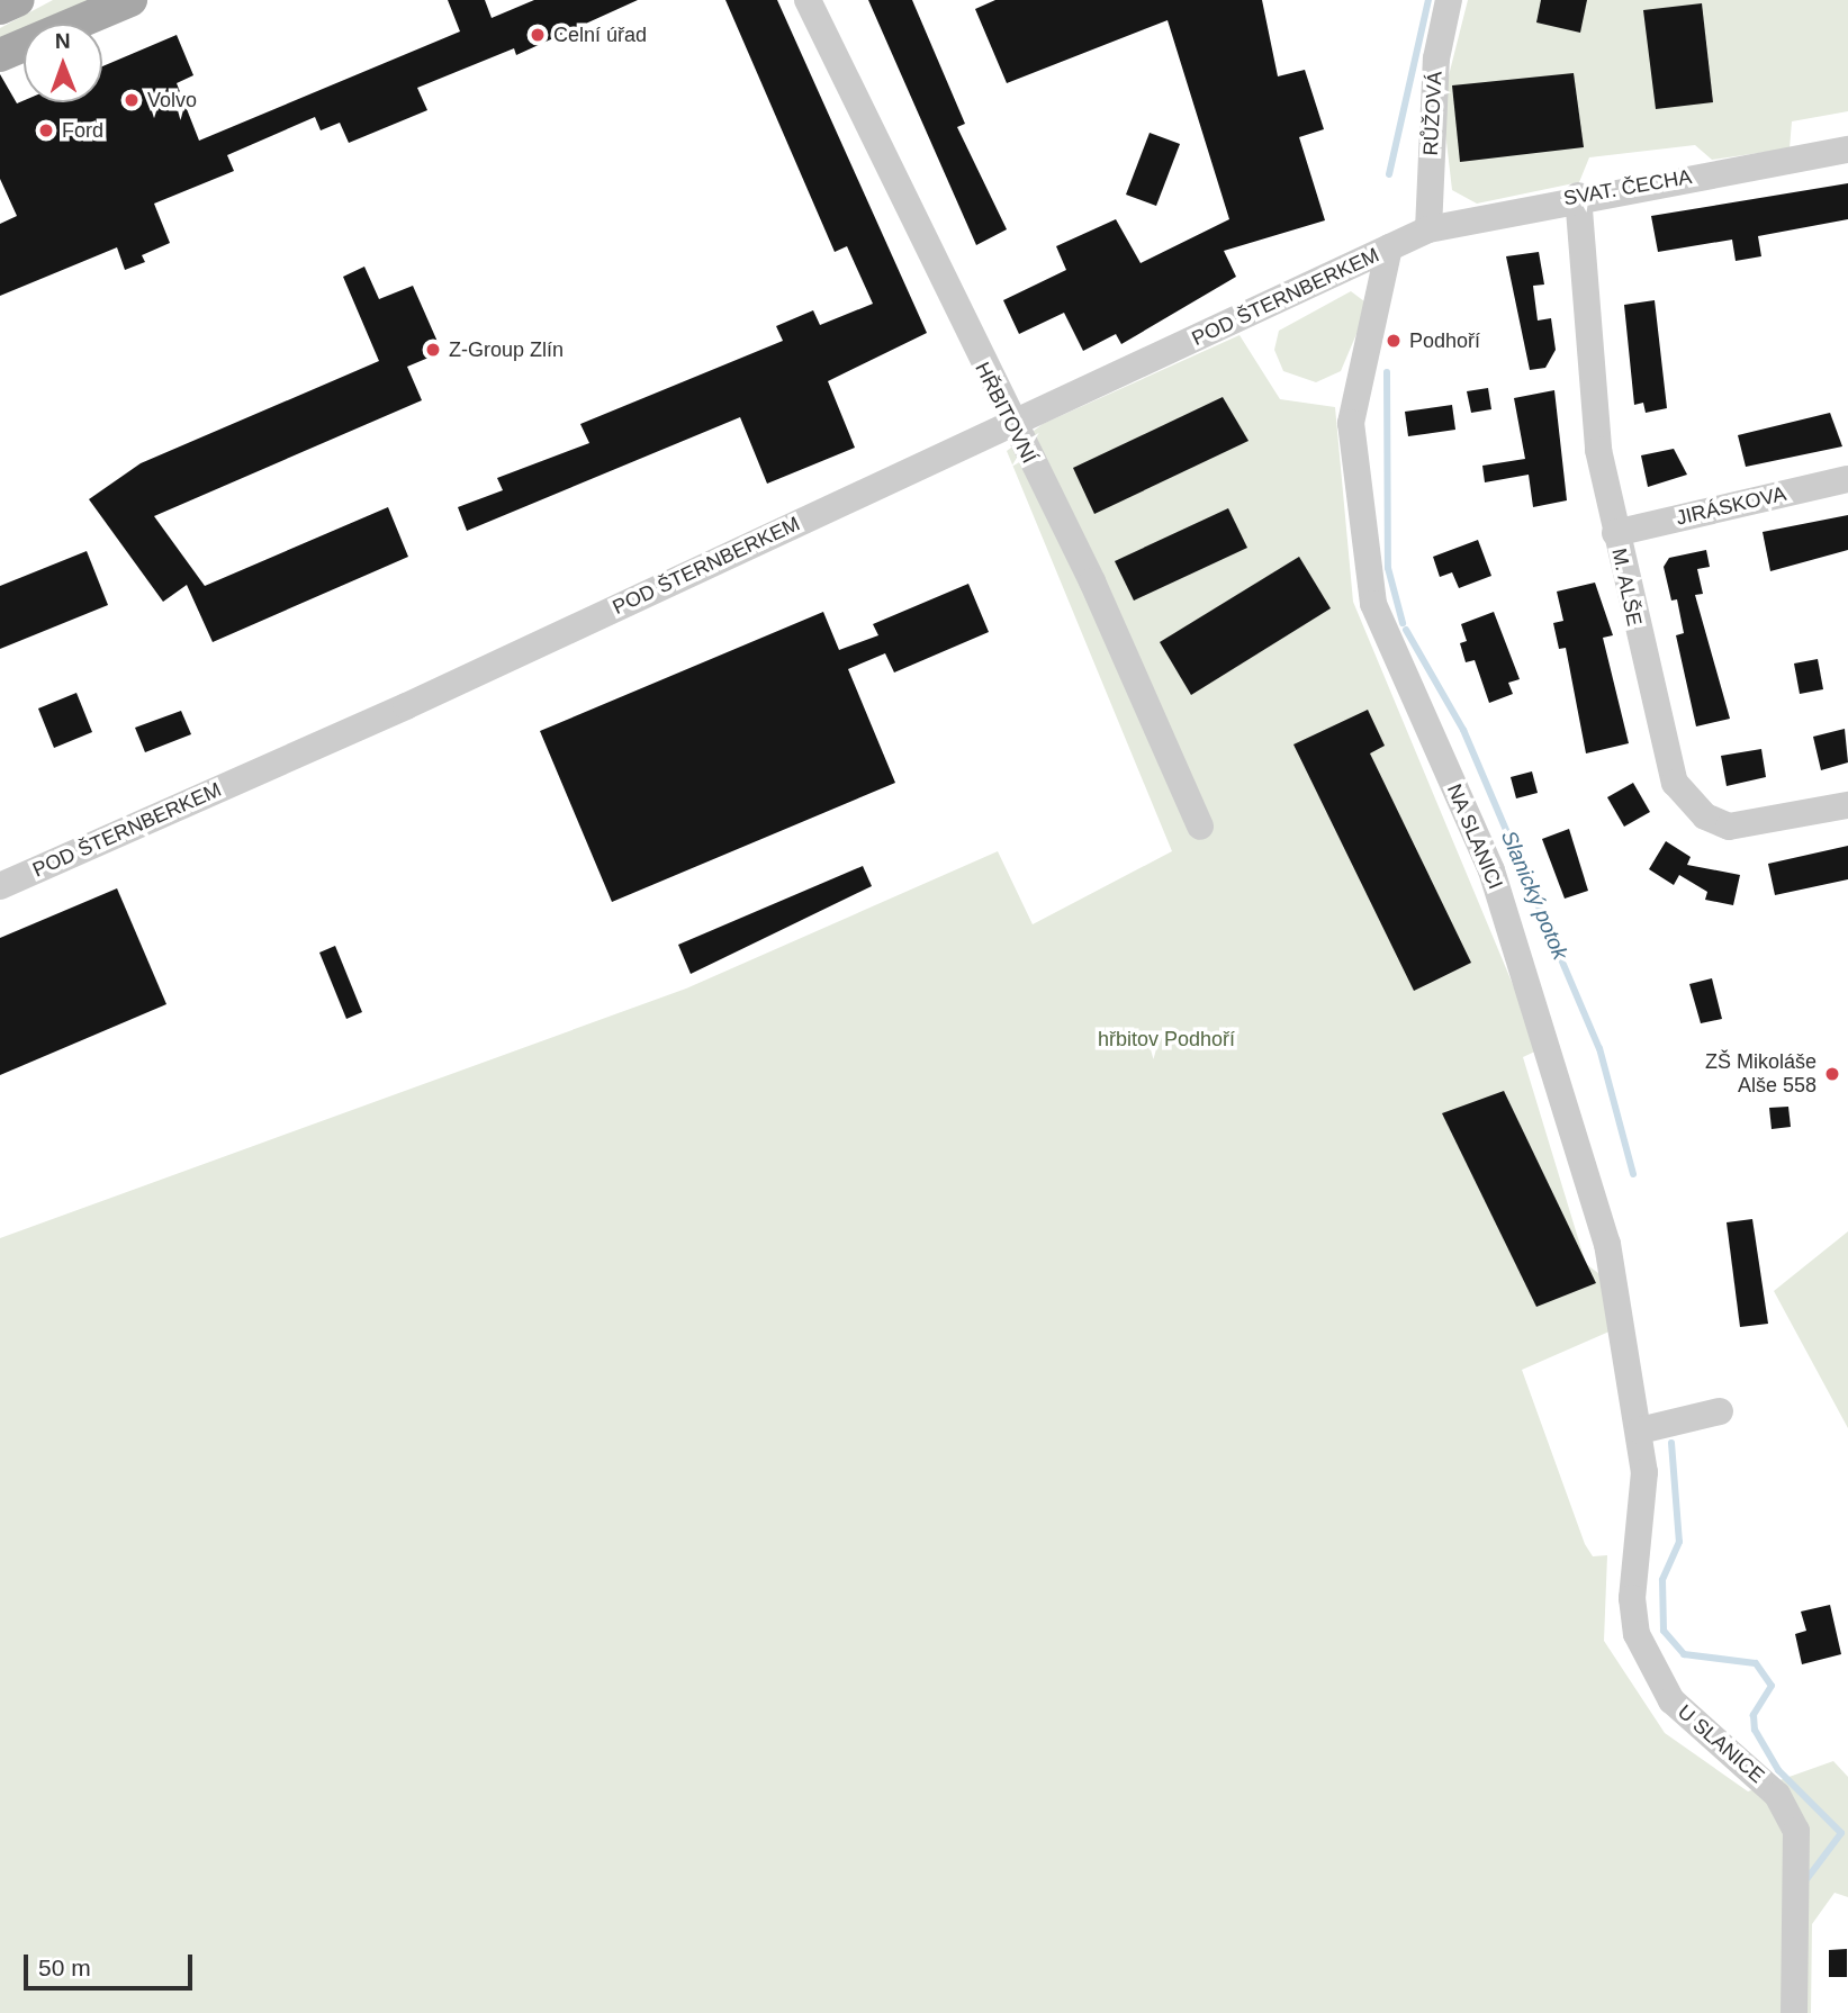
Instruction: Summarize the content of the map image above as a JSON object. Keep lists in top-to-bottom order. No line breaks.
{"streets":{"street":["RŮŽOVÁ","SVAT. ČECHA","POD ŠTERNBERKEM","HŘBITOVNÍ","JIRÁSKOVA","M. ALŠE","NA SLANICI","U SLANICE"]},"crossings":[["RŮŽOVÁ","SVAT. ČECHA"],["RŮŽOVÁ","POD ŠTERNBERKEM"],["RŮŽOVÁ","NA SLANICI"],["SVAT. ČECHA","POD ŠTERNBERKEM"],["SVAT. ČECHA","M. ALŠE"],["SVAT. ČECHA","NA SLANICI"],["POD ŠTERNBERKEM","HŘBITOVNÍ"],["POD ŠTERNBERKEM","NA SLANICI"],["JIRÁSKOVA","M. ALŠE"],["NA SLANICI","U SLANICE"]],"water":["Slanický potok"],"parks":["hřbitov Podhoří"],"places":["Celní úřad","Volvo","Ford","Podhoří","Z-Group Zlín","ZŠ Mikoláše Alše 558"],"scale_bar":"50 m","north":"top"}
